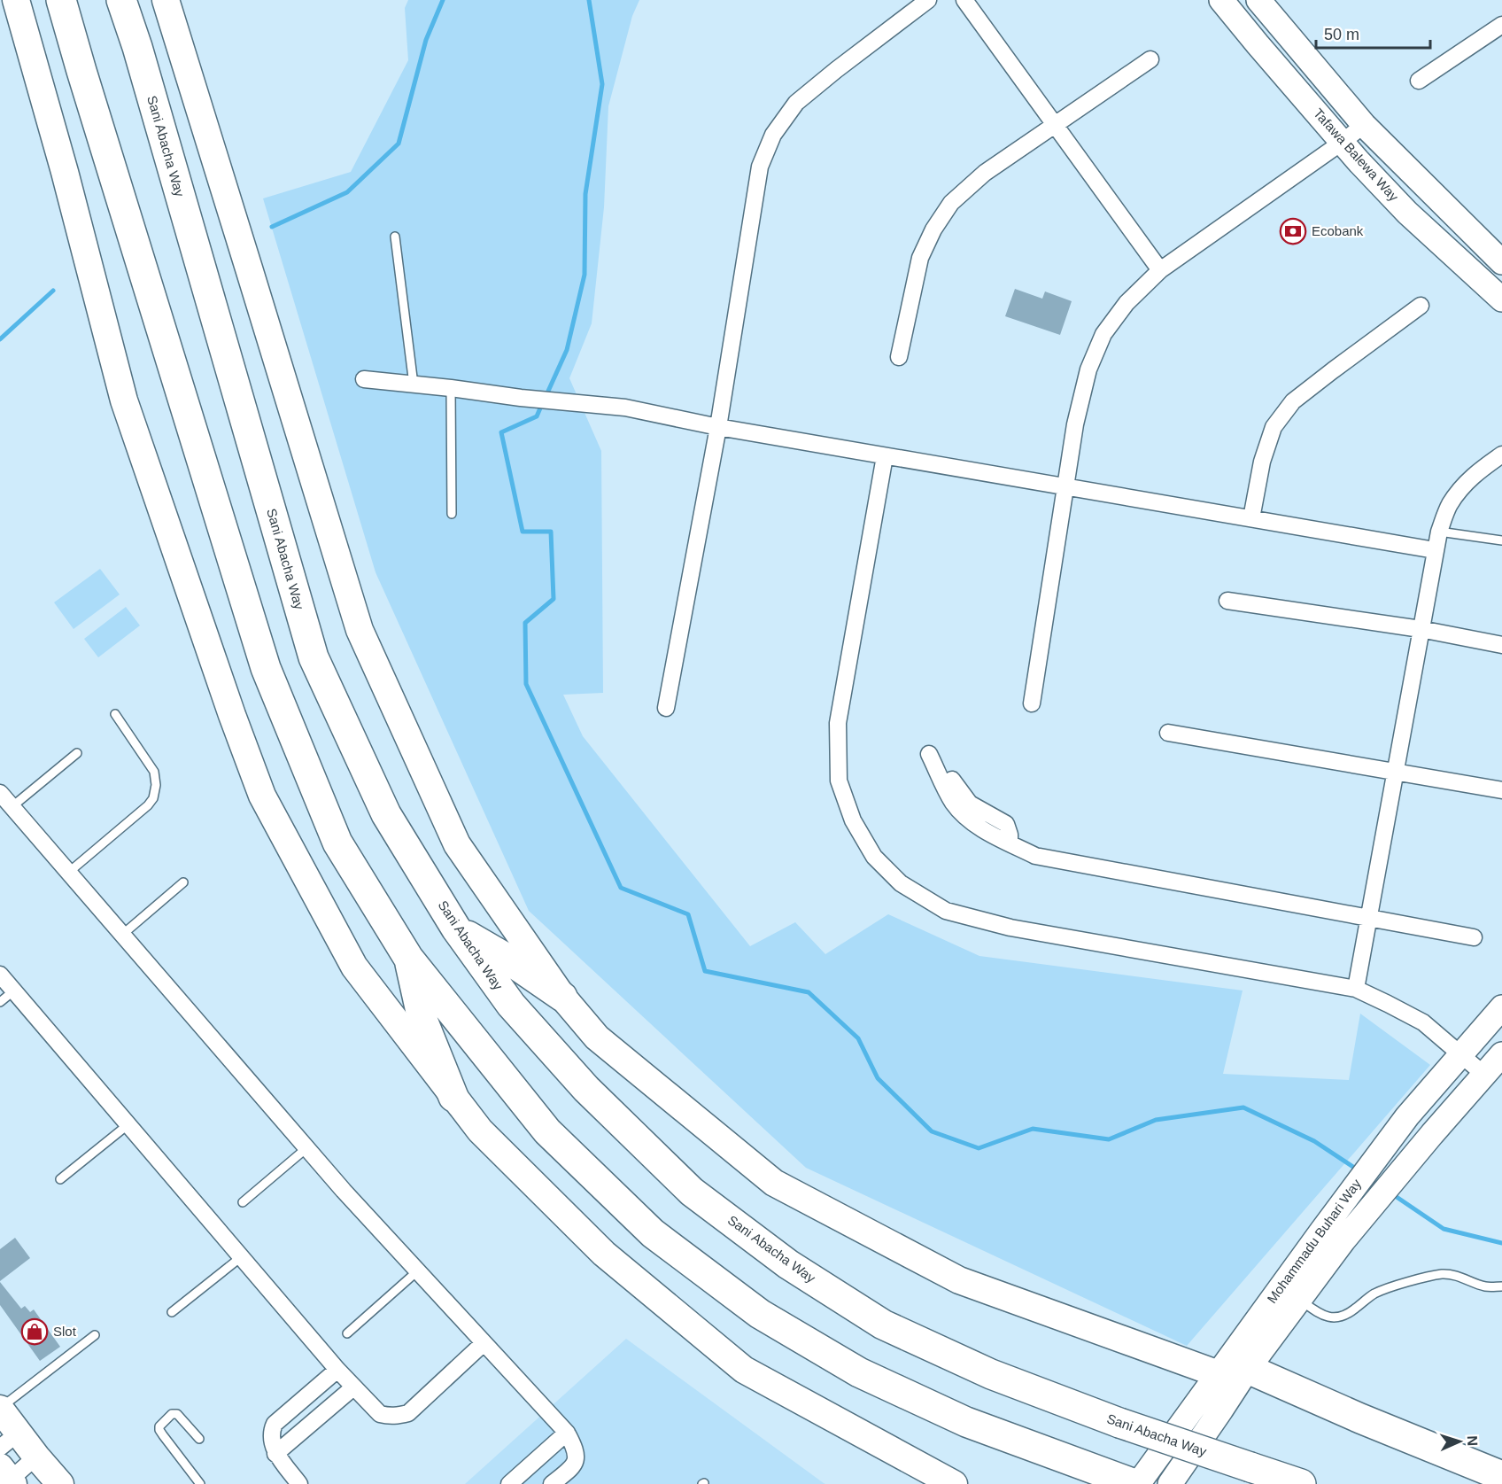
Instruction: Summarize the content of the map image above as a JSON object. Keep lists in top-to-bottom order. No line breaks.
{"streets":{"highway":["Sani Abacha Way"],"main road":["Tafawa Balewa Way","Mohammadu Buhari Way"]},"places":{"bank":["Ecobank"],"shop":["Slot"]},"scale_bar":"50 m","north":"right"}
